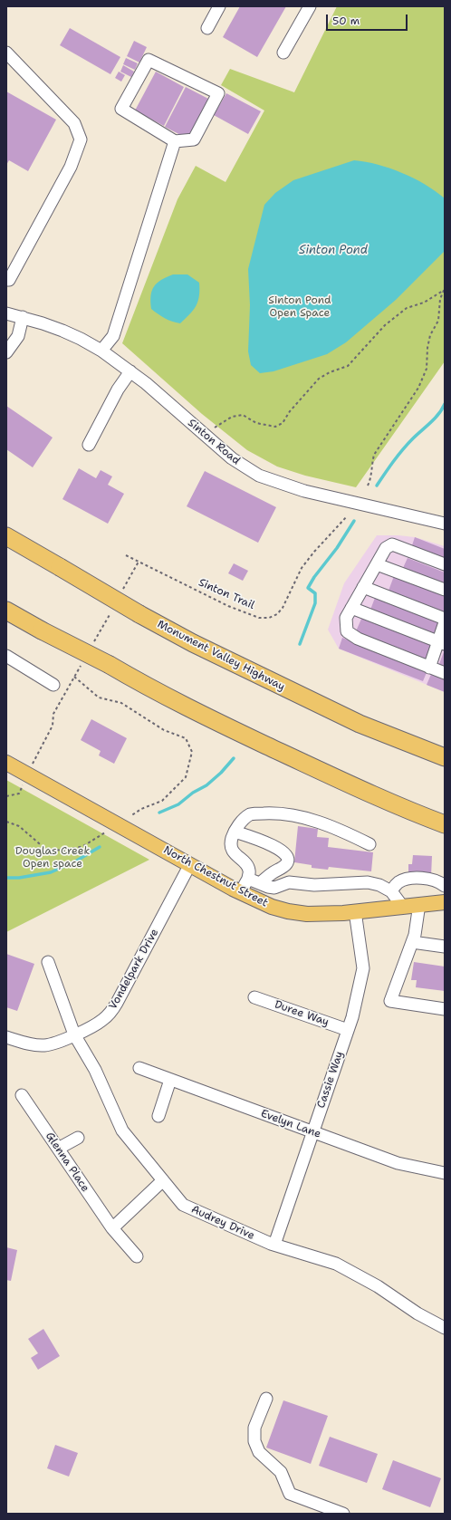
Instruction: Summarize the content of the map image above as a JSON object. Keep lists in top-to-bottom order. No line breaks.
{"streets":{"highway":["Monument Valley Highway"],"main road":["North Chestnut Street"],"street":["Sinton Road","Vondelpark Drive","Duree Way","Cassie Way","Evelyn Lane","Glenna Place","Audrey Drive"],"path":["Sinton Trail"]},"crossings":[["North Chestnut Street","Vondelpark Drive"],["North Chestnut Street","Cassie Way"],["Vondelpark Drive","Audrey Drive"],["Duree Way","Cassie Way"],["Cassie Way","Evelyn Lane"],["Cassie Way","Audrey Drive"]],"water":["Sinton Pond"],"parks":["Sinton Pond Open Space","Douglas Creek Open space"],"scale_bar":"50 m"}
